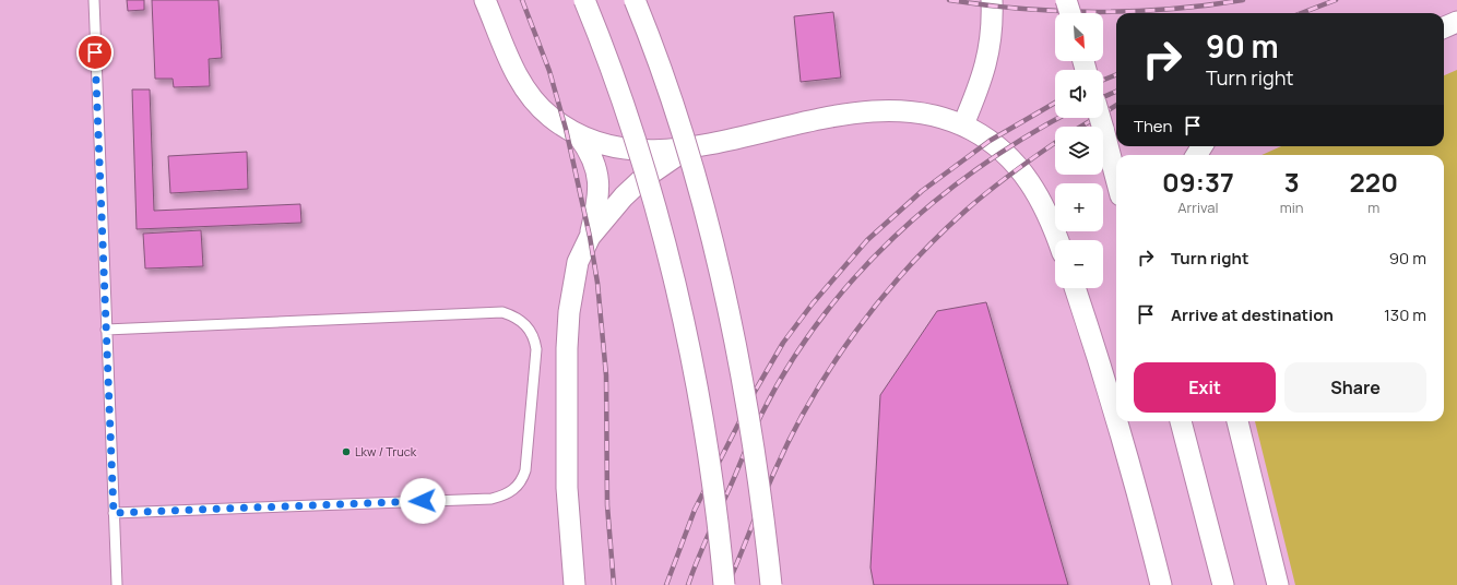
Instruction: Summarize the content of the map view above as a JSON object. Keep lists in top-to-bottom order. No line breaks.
{"places":["Lkw / Truck"],"north":"bottom right","page":{"map_buttons":["+","−"],"turn":["90 m","Turn right"],"then":"Then","eta":["09:37","Arrival","3","min","220","m"],"list":[{"name":"Turn right","value":"90 m"},{"name":"Arrive at destination","value":"130 m"}],"buttons":["Exit","Share"]}}
